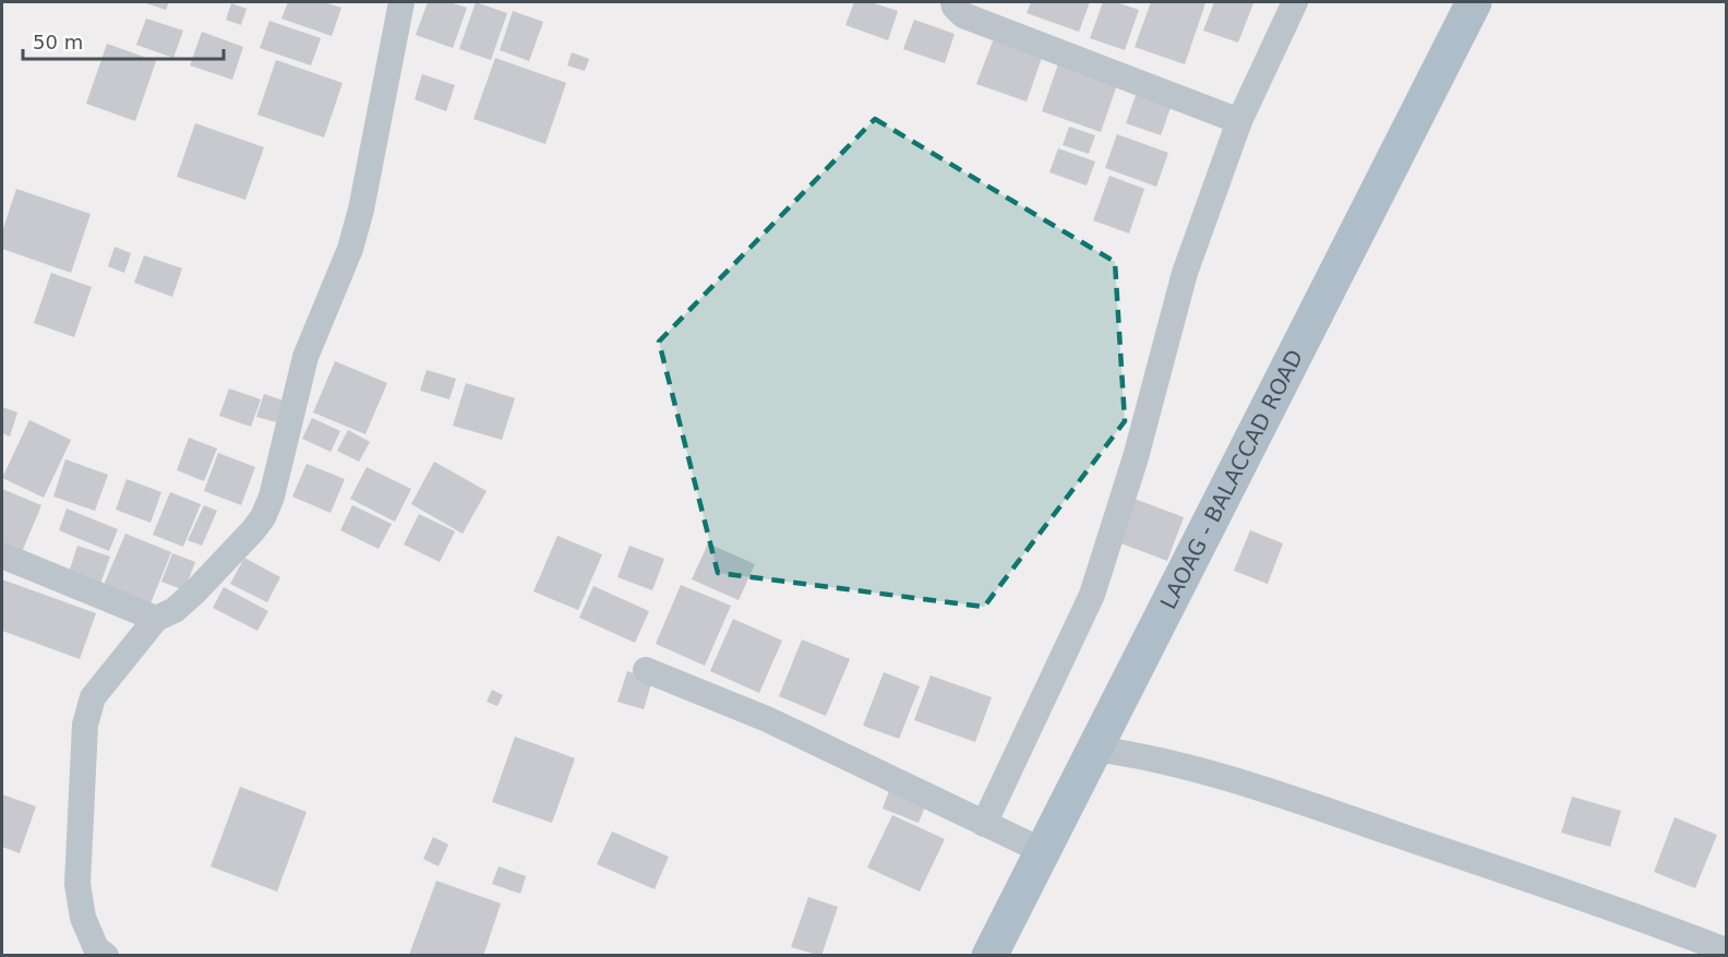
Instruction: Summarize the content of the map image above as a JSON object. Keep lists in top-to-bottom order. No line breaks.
{"streets":{"main road":["LAOAG - BALACCAD ROAD"]},"scale_bar":"50 m"}
